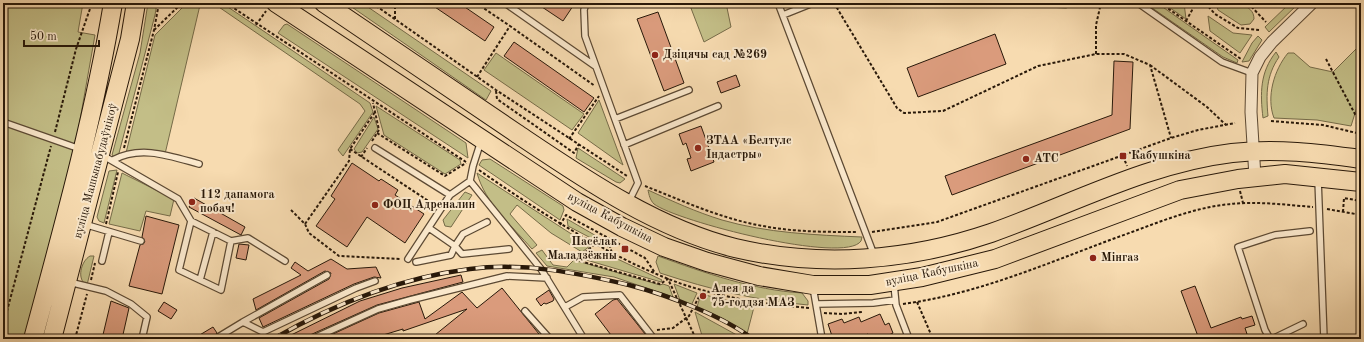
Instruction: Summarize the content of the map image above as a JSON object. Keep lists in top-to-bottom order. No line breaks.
{"streets":{"main road":["вуліца Машынабудаўнікоў","вуліца Кабушкіна"]},"places":{"other":["Дзіцячы сад №269","ЗТАА «Белтулс Iндастры»","АТС","112 дапамога побач!","ФОЦ Адреналин","Мінгаз","Алея да 75-годдзя МАЗ"],"transit":["Кабушкіна","Пасёлак Маладзёжны"]},"scale_bar":"50 m"}
